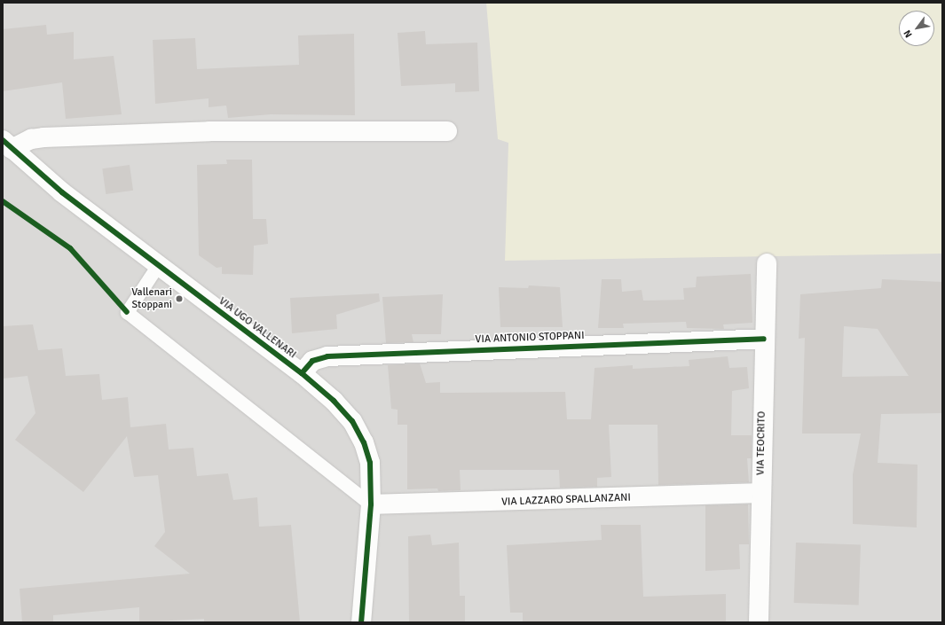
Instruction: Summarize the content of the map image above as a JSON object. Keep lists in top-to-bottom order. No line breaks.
{"streets":{"street":["VIA UGO VALLENARI","VIA ANTONIO STOPPANI","VIA TEOCRITO","VIA LAZZARO SPALLANZANI"]},"crossings":[["VIA UGO VALLENARI","VIA ANTONIO STOPPANI"],["VIA UGO VALLENARI","VIA LAZZARO SPALLANZANI"],["VIA ANTONIO STOPPANI","VIA TEOCRITO"],["VIA TEOCRITO","VIA LAZZARO SPALLANZANI"]],"places":["Vallenari Stoppani"],"north":"bottom left"}
